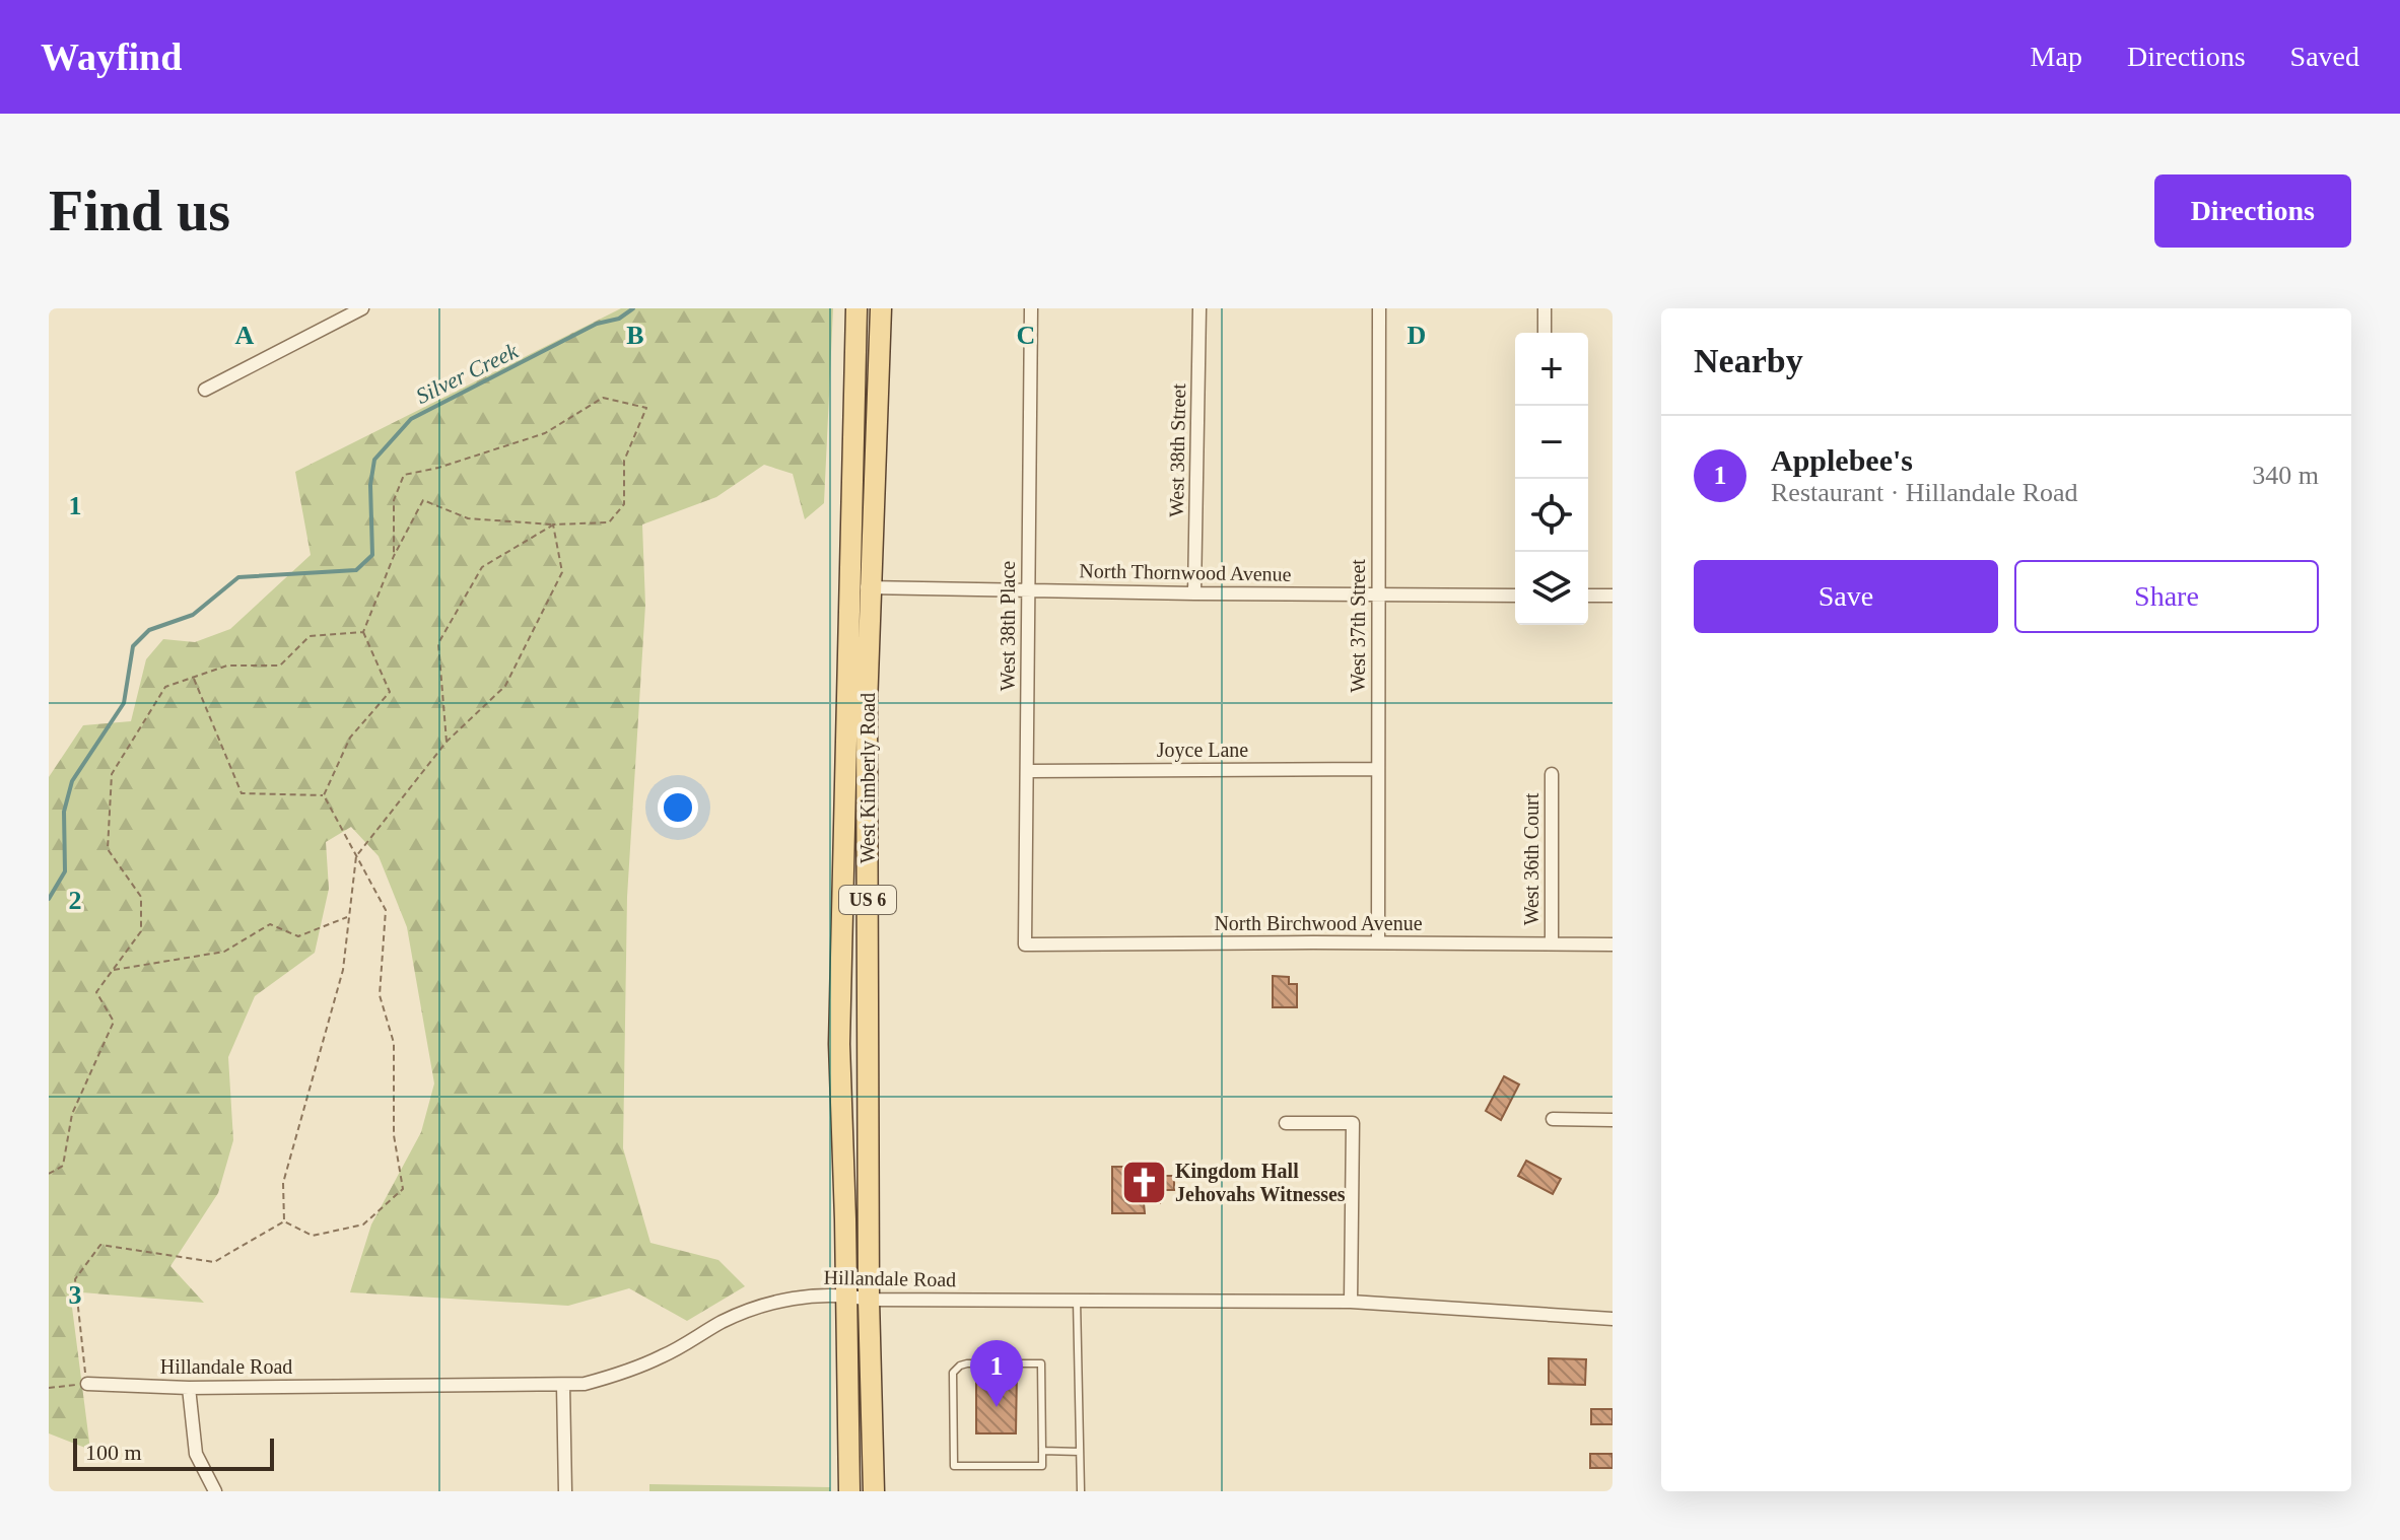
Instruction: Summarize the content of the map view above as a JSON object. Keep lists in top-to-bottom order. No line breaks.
{"streets":{"main road":["West Kimberly Road","US 6"],"street":["West 38th Street","North Thornwood Avenue","West 38th Place","West 37th Street","Joyce Lane","West 36th Court","North Birchwood Avenue","Hillandale Road"]},"crossings":[["West 38th Street","North Thornwood Avenue"],["North Thornwood Avenue","West 38th Place"],["North Thornwood Avenue","West 37th Street"],["North Thornwood Avenue","West Kimberly Road"],["West 38th Place","Joyce Lane"],["West 38th Place","North Birchwood Avenue"],["West 37th Street","Joyce Lane"],["West 37th Street","North Birchwood Avenue"],["West Kimberly Road","Hillandale Road"],["West 36th Court","North Birchwood Avenue"]],"water":["Silver Creek"],"places":{"church":["Kingdom Hall Jehovahs Witnesses"]},"scale_bar":"100 m","page":{"header":"Wayfind","nav":["Map","Directions","Saved"],"buttons":["Directions",["Save","Share"]],"title":"Find us","heading":"Nearby","map_buttons":["+","−"],"list":[{"mark":"1","name":"Applebee's","note":"Restaurant · Hillandale Road","value":"340 m"}],"pins":"1","scale":"100 m"},"grid":{"columns":["A","B","C","D"],"rows":["1","2","3"]}}
